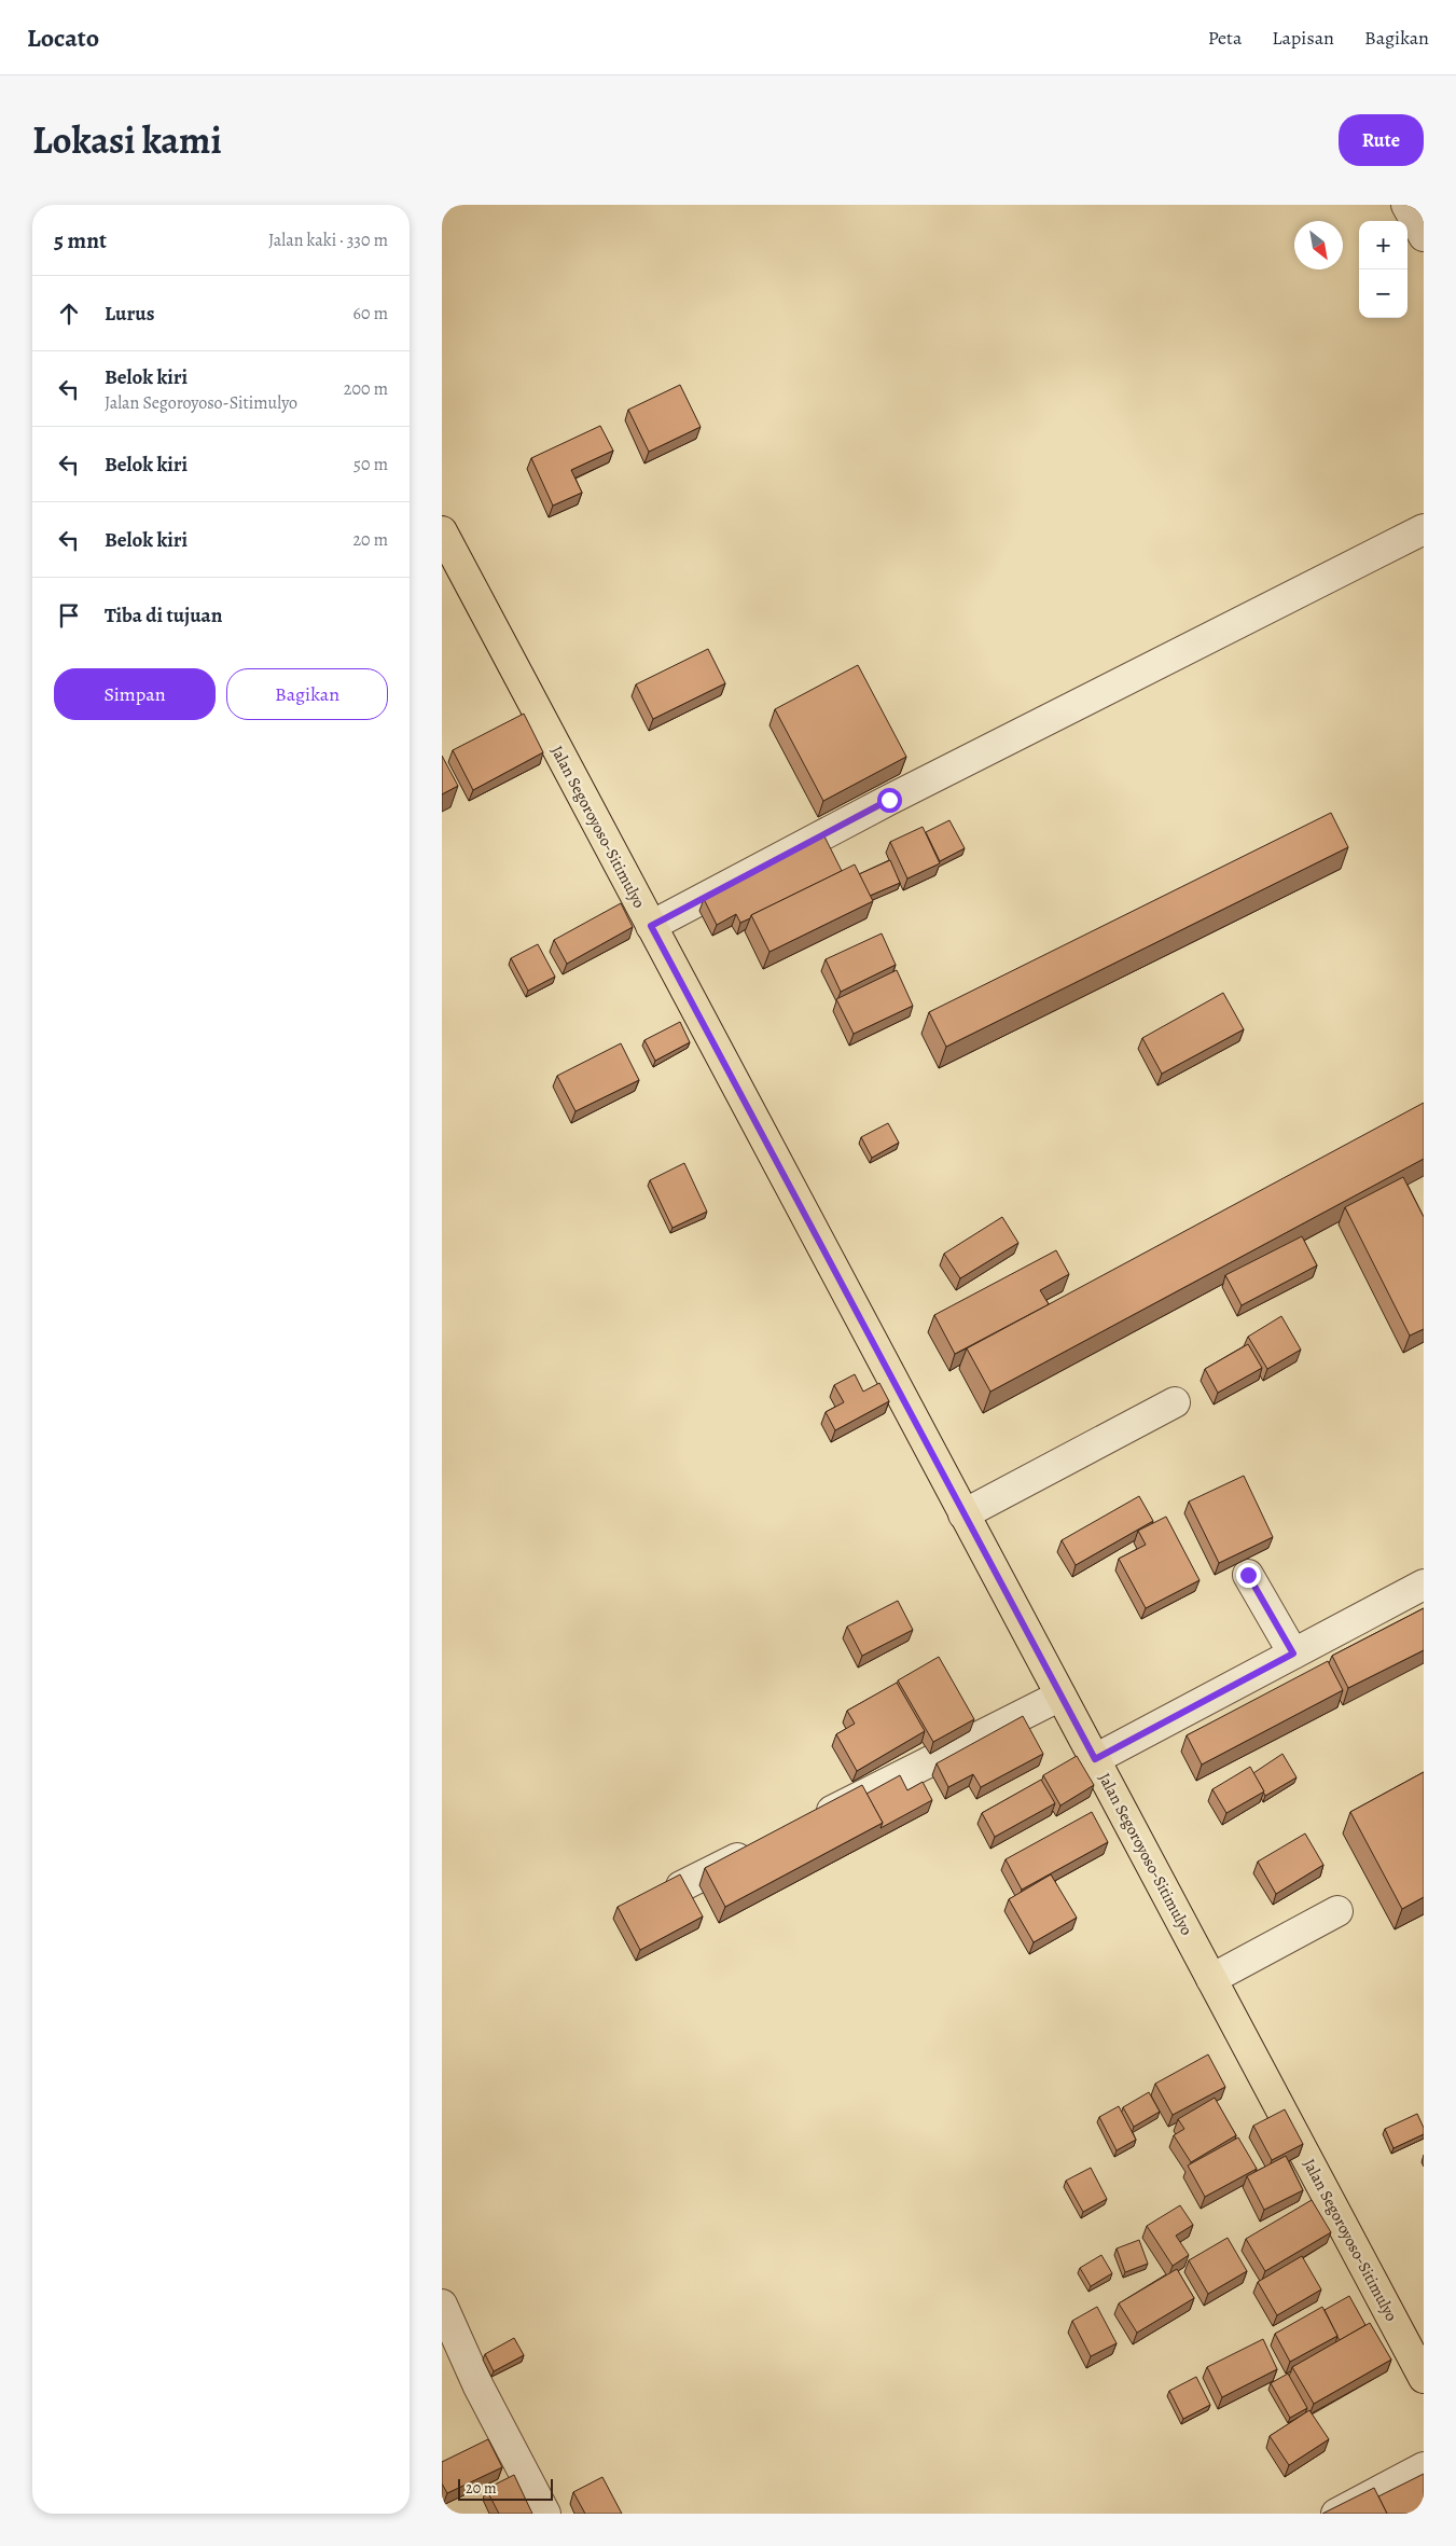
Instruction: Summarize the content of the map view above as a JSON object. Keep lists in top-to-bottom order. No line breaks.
{"streets":{"main road":["Jalan Segoroyoso-Sitimulyo"]},"scale_bar":"20 m","north":"bottom right","page":{"header":"Locato","nav":["Peta","Lapisan","Bagikan"],"title":"Lokasi kami","buttons":["Rute",["Simpan","Bagikan"]],"heading":["5 mnt","Jalan kaki · 330 m"],"map_buttons":["+","−"],"list":[["Lurus","60 m"],["Belok kiri","Jalan Segoroyoso-Sitimulyo","200 m"],["Belok kiri","50 m"],["Belok kiri","20 m"],"Tiba di tujuan"],"scale":"20 m"}}
